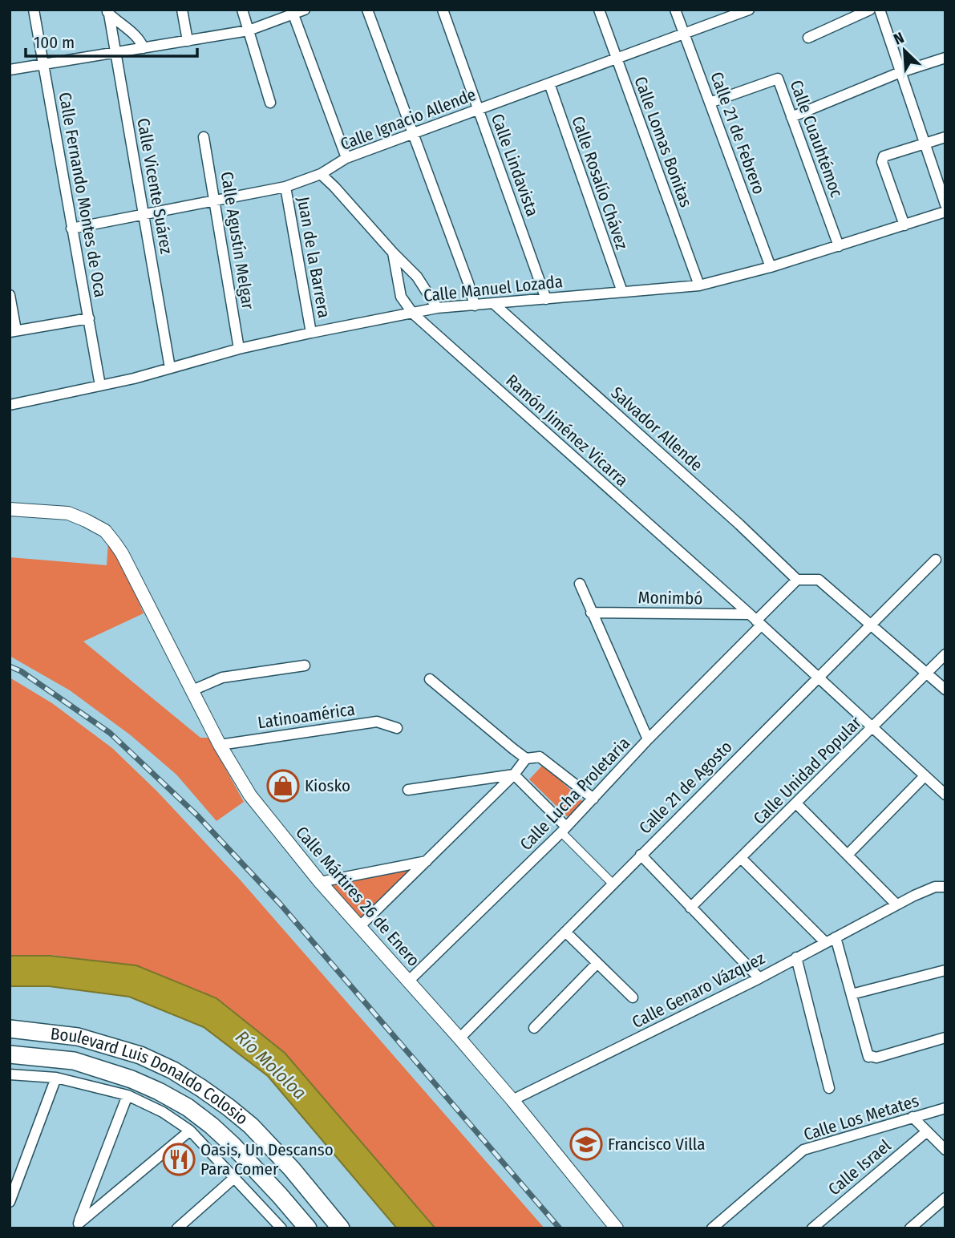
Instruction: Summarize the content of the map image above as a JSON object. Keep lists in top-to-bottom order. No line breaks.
{"streets":{"main road":["Boulevard Luis Donaldo Colosio"],"street":["Calle Ignacio Allende","Calle 21 de Febrero","Calle Cuauhtémoc","Calle Lomas Bonitas","Calle Lindavista","Calle Rosalío Chávez","Calle Vicente Suárez","Calle Fernando Montes de Oca","Calle Agustín Melgar","Juan de la Barrera","Calle Manuel Lozada","Salvador Allende","Ramón Jiménez Vicarra","Monimbó","Latinoamérica","Calle Unidad Popular","Calle 21 de Agosto","Calle Lucha Proletaria","Calle Mártires 26 de Enero","Calle Genaro Vázquez","Calle Los Metates","Calle Israel"]},"crossings":[["Calle Ignacio Allende","Calle 21 de Febrero"],["Calle Ignacio Allende","Calle Lomas Bonitas"],["Calle Ignacio Allende","Calle Lindavista"],["Calle Ignacio Allende","Calle Rosalío Chávez"],["Calle Ignacio Allende","Calle Vicente Suárez"],["Calle Ignacio Allende","Calle Fernando Montes de Oca"],["Calle Ignacio Allende","Calle Agustín Melgar"],["Calle Ignacio Allende","Juan de la Barrera"],["Calle 21 de Febrero","Calle Cuauhtémoc"],["Calle 21 de Febrero","Calle Manuel Lozada"],["Calle Cuauhtémoc","Calle Manuel Lozada"],["Calle Lomas Bonitas","Calle Manuel Lozada"],["Calle Lindavista","Calle Manuel Lozada"],["Calle Rosalío Chávez","Calle Manuel Lozada"],["Calle Vicente Suárez","Calle Manuel Lozada"],["Calle Fernando Montes de Oca","Calle Manuel Lozada"],["Calle Agustín Melgar","Calle Manuel Lozada"],["Juan de la Barrera","Calle Manuel Lozada"],["Calle Manuel Lozada","Salvador Allende"],["Calle Manuel Lozada","Ramón Jiménez Vicarra"],["Salvador Allende","Calle Lucha Proletaria"],["Ramón Jiménez Vicarra","Monimbó"],["Ramón Jiménez Vicarra","Calle Unidad Popular"],["Ramón Jiménez Vicarra","Calle 21 de Agosto"],["Ramón Jiménez Vicarra","Calle Lucha Proletaria"],["Monimbó","Calle Lucha Proletaria"],["Latinoamérica","Calle Mártires 26 de Enero"],["Calle 21 de Agosto","Calle Mártires 26 de Enero"],["Calle Lucha Proletaria","Calle Mártires 26 de Enero"],["Calle Mártires 26 de Enero","Calle Genaro Vázquez"]],"water":["Río Mololoa"],"places":{"shop":["Kiosko"],"school or university":["Francisco Villa"],"restaurant":["Oasis, Un Descanso Para Comer"]},"scale_bar":"100 m","north":"top left"}
